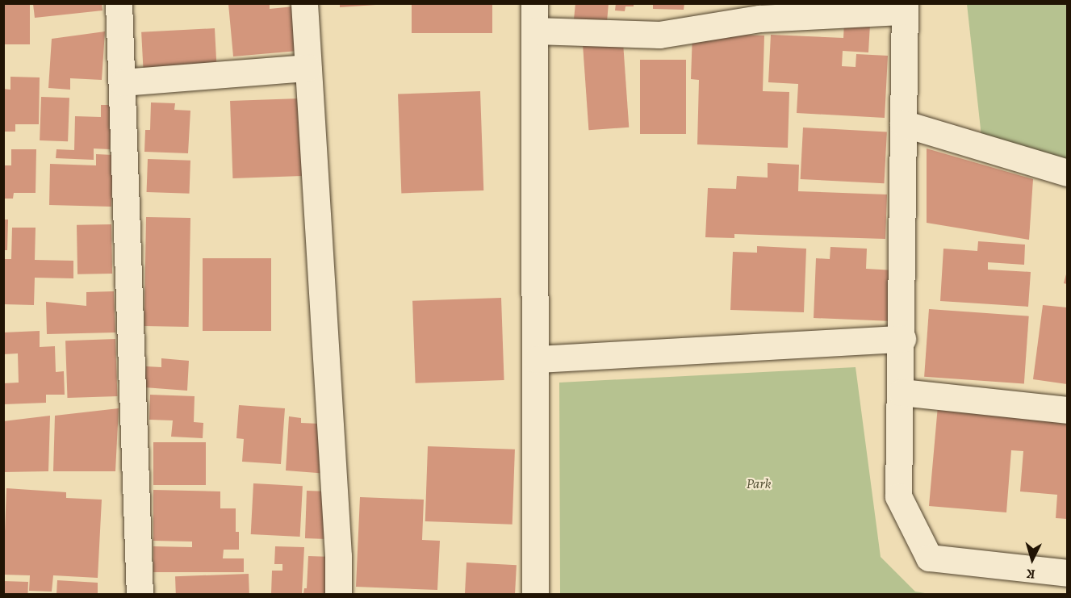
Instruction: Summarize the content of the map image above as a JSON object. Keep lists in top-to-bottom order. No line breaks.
{"parks":["Park"],"north":"bottom"}
